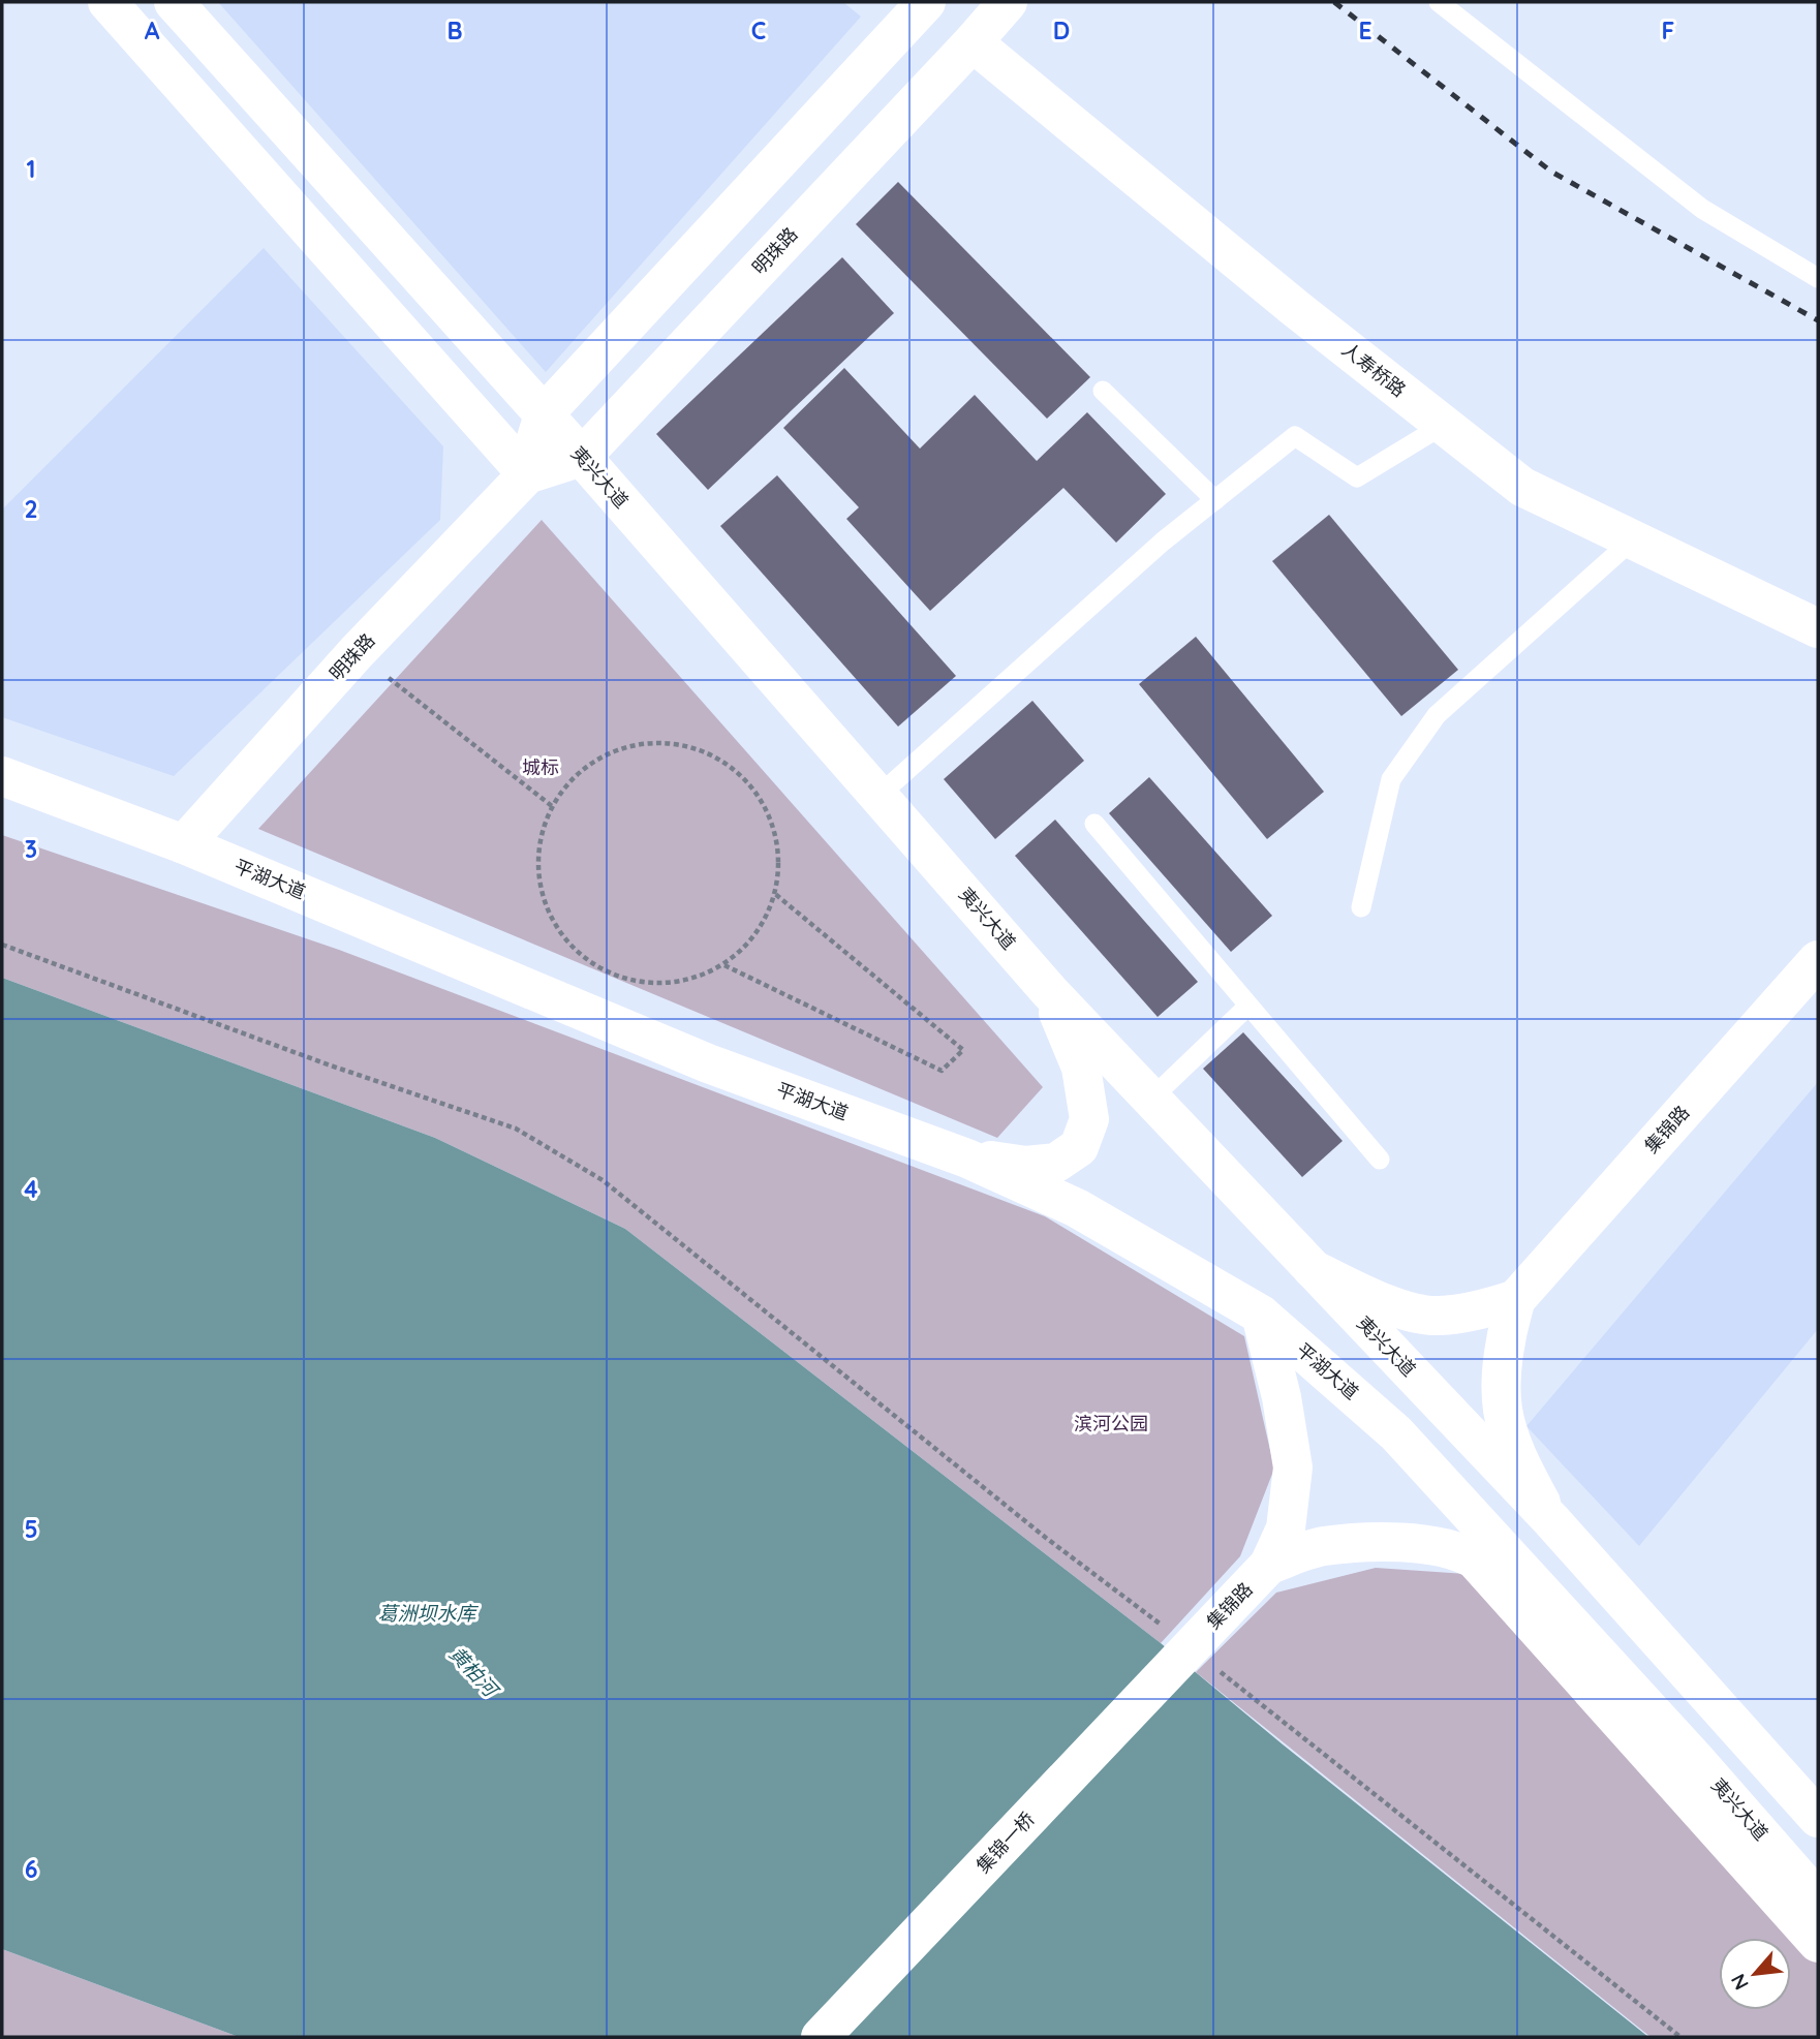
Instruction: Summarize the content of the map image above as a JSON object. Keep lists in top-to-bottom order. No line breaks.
{"streets":{"main road":["明珠路","人寿桥路","夷兴大道","平湖大道","集锦路","集锦一桥"]},"crossings":[["明珠路","人寿桥路"],["明珠路","夷兴大道"],["明珠路","平湖大道"],["夷兴大道","平湖大道"],["集锦路","集锦一桥"]],"water":["葛洲坝水库","黄柏河"],"parks":["城标","滨河公园"],"north":"bottom left","grid":{"columns":["A","B","C","D","E","F"],"rows":["1","2","3","4","5","6"]}}
